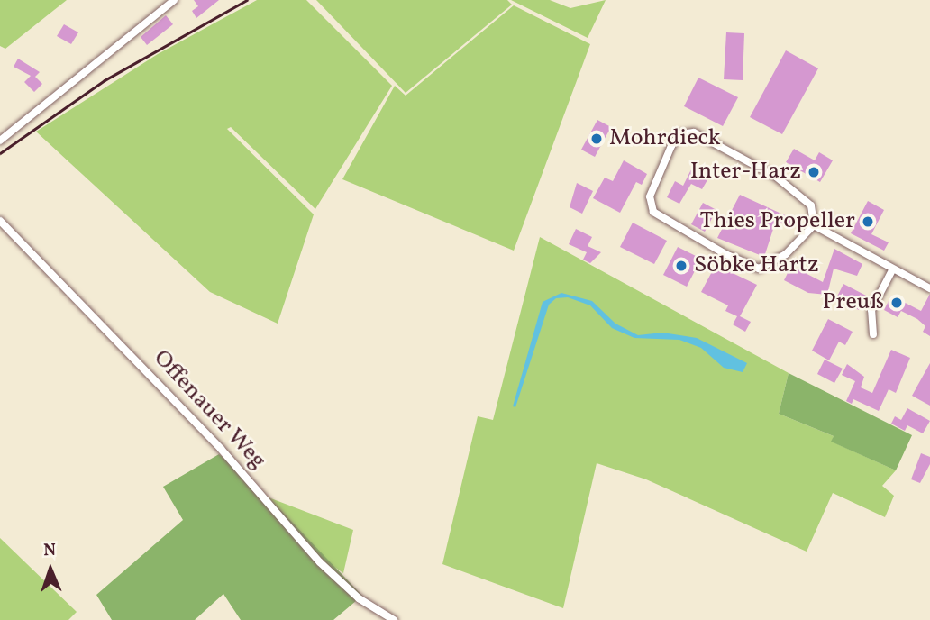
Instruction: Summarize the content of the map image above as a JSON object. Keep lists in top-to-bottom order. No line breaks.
{"streets":{"street":["Offenauer Weg"]},"places":["Mohrdieck","Inter-Harz","Thies Propeller","Söbke Hartz","Preuß"],"north":"top"}
